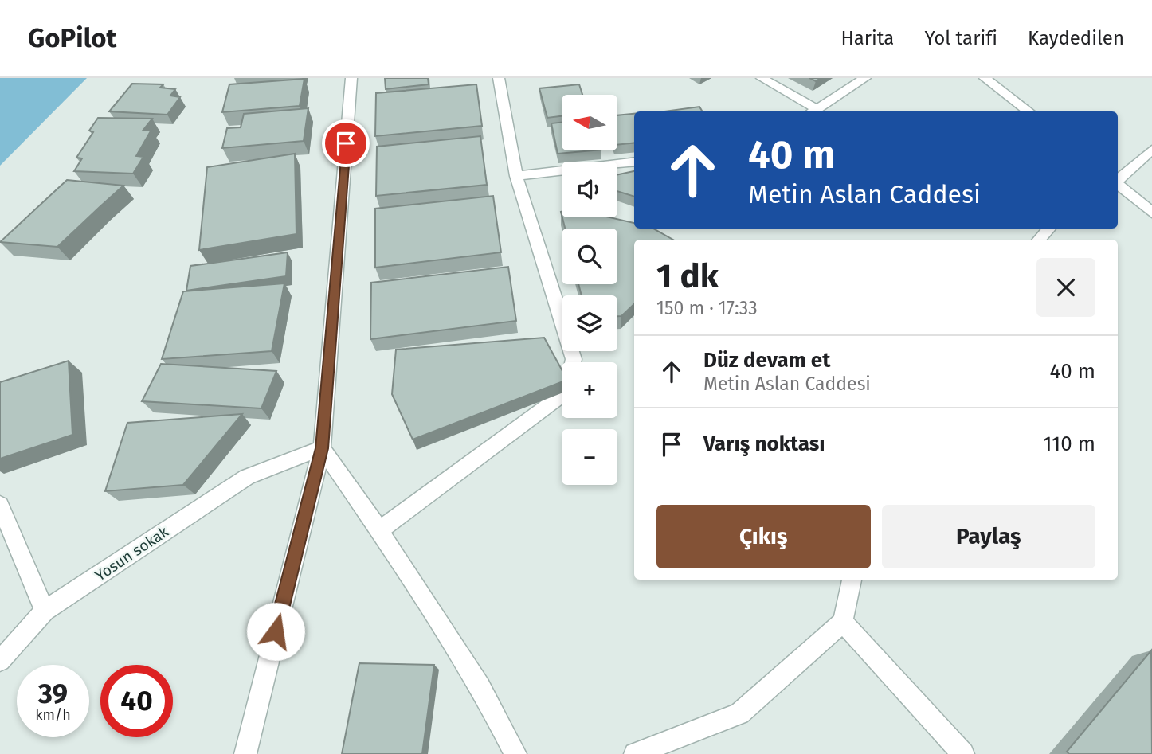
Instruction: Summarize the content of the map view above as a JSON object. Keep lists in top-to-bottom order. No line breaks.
{"streets":{"street":["Yosun sokak"]},"north":"left","page":{"header":"GoPilot","nav":["Harita","Yol tarifi","Kaydedilen"],"map_buttons":["+","−"],"turn":["40 m","Metin Aslan Caddesi"],"heading":["1 dk","150 m · 17:33"],"list":[{"name":"Düz devam et","note":"Metin Aslan Caddesi","value":"40 m"},{"name":"Varış noktası","value":"110 m"}],"buttons":["Çıkış","Paylaş"],"speed":"39 km/h","limit":"40"}}
